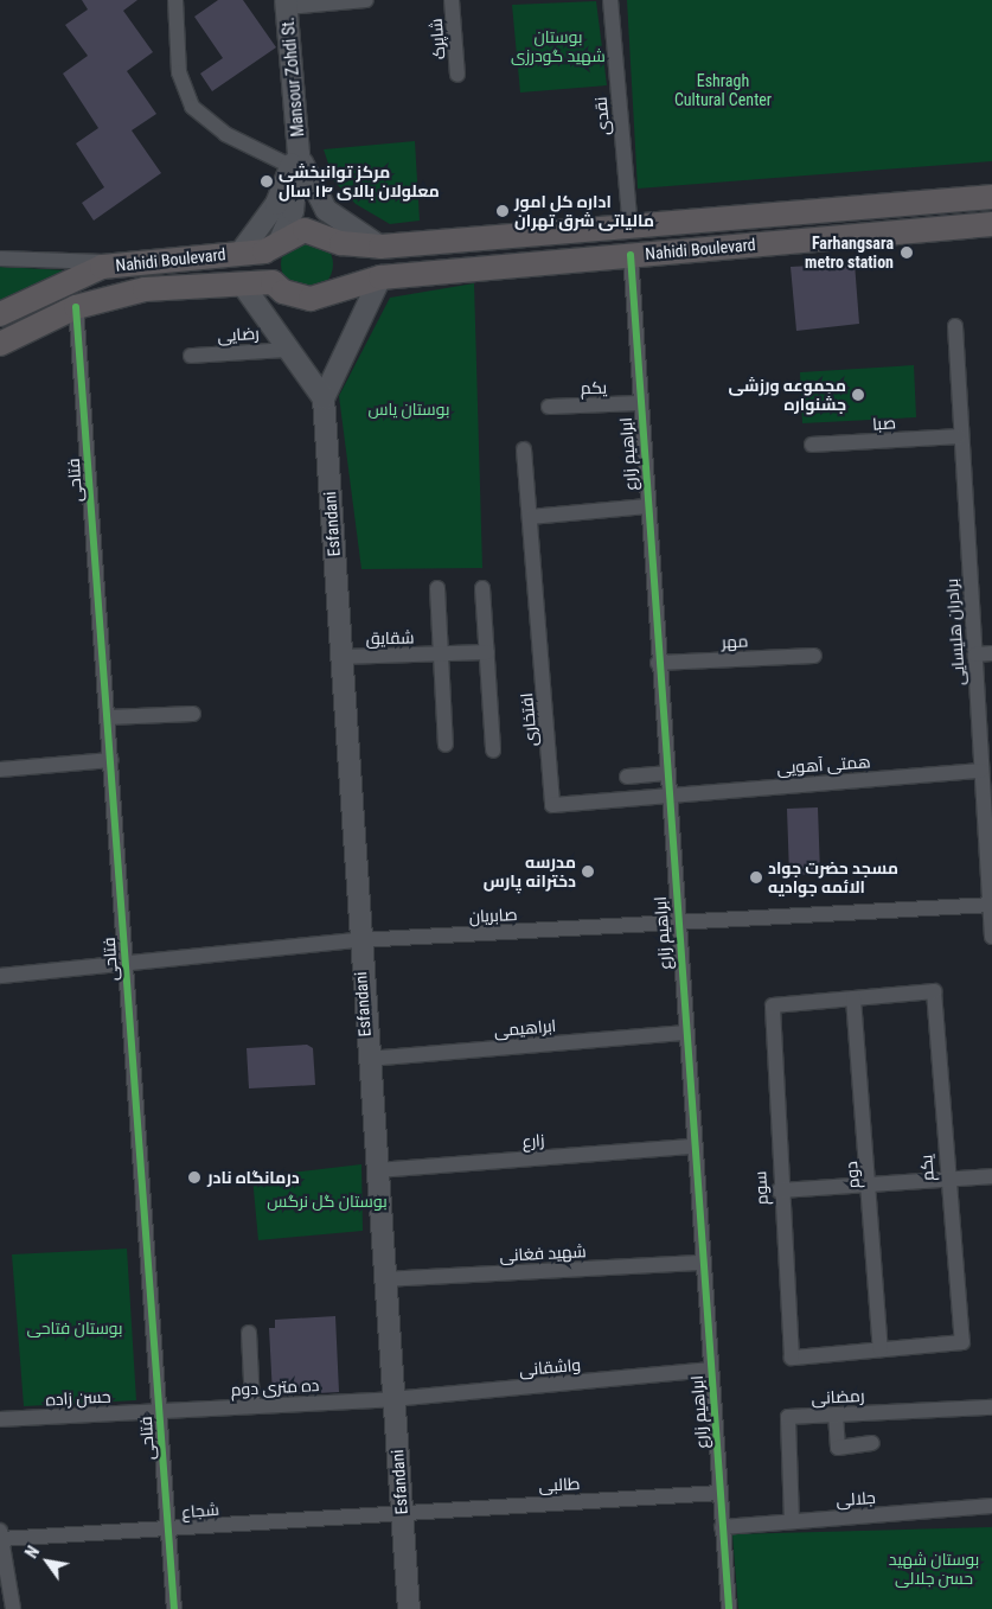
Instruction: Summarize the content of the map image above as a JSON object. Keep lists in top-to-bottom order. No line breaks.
{"streets":{"main road":["Mansour Zohdi St.","Nahidi Boulevard","Esfandani"],"street":["شاپرک","نقدی","رضایی","یکم","صبا","ابراهیم زارع","فتاحی","برادران هلیسایی","شقایق","مهر","افتخاری","همتی آهویی","صابریان","ابراهیمی","زارع","دوم","سوم","شهید فغانی","واشقانی","ده متری دوم","رمضانی","حسن زاده","طالبی","جلالی","شجاع"]},"crossings":[["Mansour Zohdi St.","Nahidi Boulevard"],["نقدی","Nahidi Boulevard"],["Nahidi Boulevard","ابراهیم زارع"],["Nahidi Boulevard","فتاحی"],["یکم","ابراهیم زارع"],["یکم","سوم"],["صبا","برادران هلیسایی"],["ابراهیم زارع","مهر"],["ابراهیم زارع","افتخاری"],["ابراهیم زارع","همتی آهویی"],["ابراهیم زارع","صابریان"],["ابراهیم زارع","ابراهیمی"],["ابراهیم زارع","زارع"],["ابراهیم زارع","شهید فغانی"],["ابراهیم زارع","واشقانی"],["ابراهیم زارع","طالبی"],["ابراهیم زارع","جلالی"],["فتاحی","صابریان"],["فتاحی","ده متری دوم"],["فتاحی","حسن زاده"],["فتاحی","شجاع"],["Esfandani","شقایق"],["Esfandani","صابریان"],["Esfandani","ابراهیمی"],["Esfandani","زارع"],["Esfandani","شهید فغانی"],["Esfandani","واشقانی"],["Esfandani","ده متری دوم"],["Esfandani","طالبی"],["Esfandani","شجاع"],["برادران هلیسایی","همتی آهویی"],["برادران هلیسایی","صابریان"],["افتخاری","همتی آهویی"],["دوم","سوم"],["واشقانی","ده متری دوم"],["ده متری دوم","حسن زاده"],["رمضانی","جلالی"],["طالبی","شجاع"]],"parks":["بوستان شهید گودرزی","Eshragh Cultural Center","بوستان یاس","بوستان گل نرگس","بوستان فتاحی","بوستان شهید حسن جلالی"],"places":["مرکز توانبخشی معلولان بالای ۱۴ سال","اداره کل امور مالیاتی شرق تهران","Farhangsara metro station","مجموعه ورزشی جشنواره","مدرسه دخترانه پارس","مسجد حضرت جواد الائمه جوادیه","درمانگاه نادر"],"north":"top left"}
